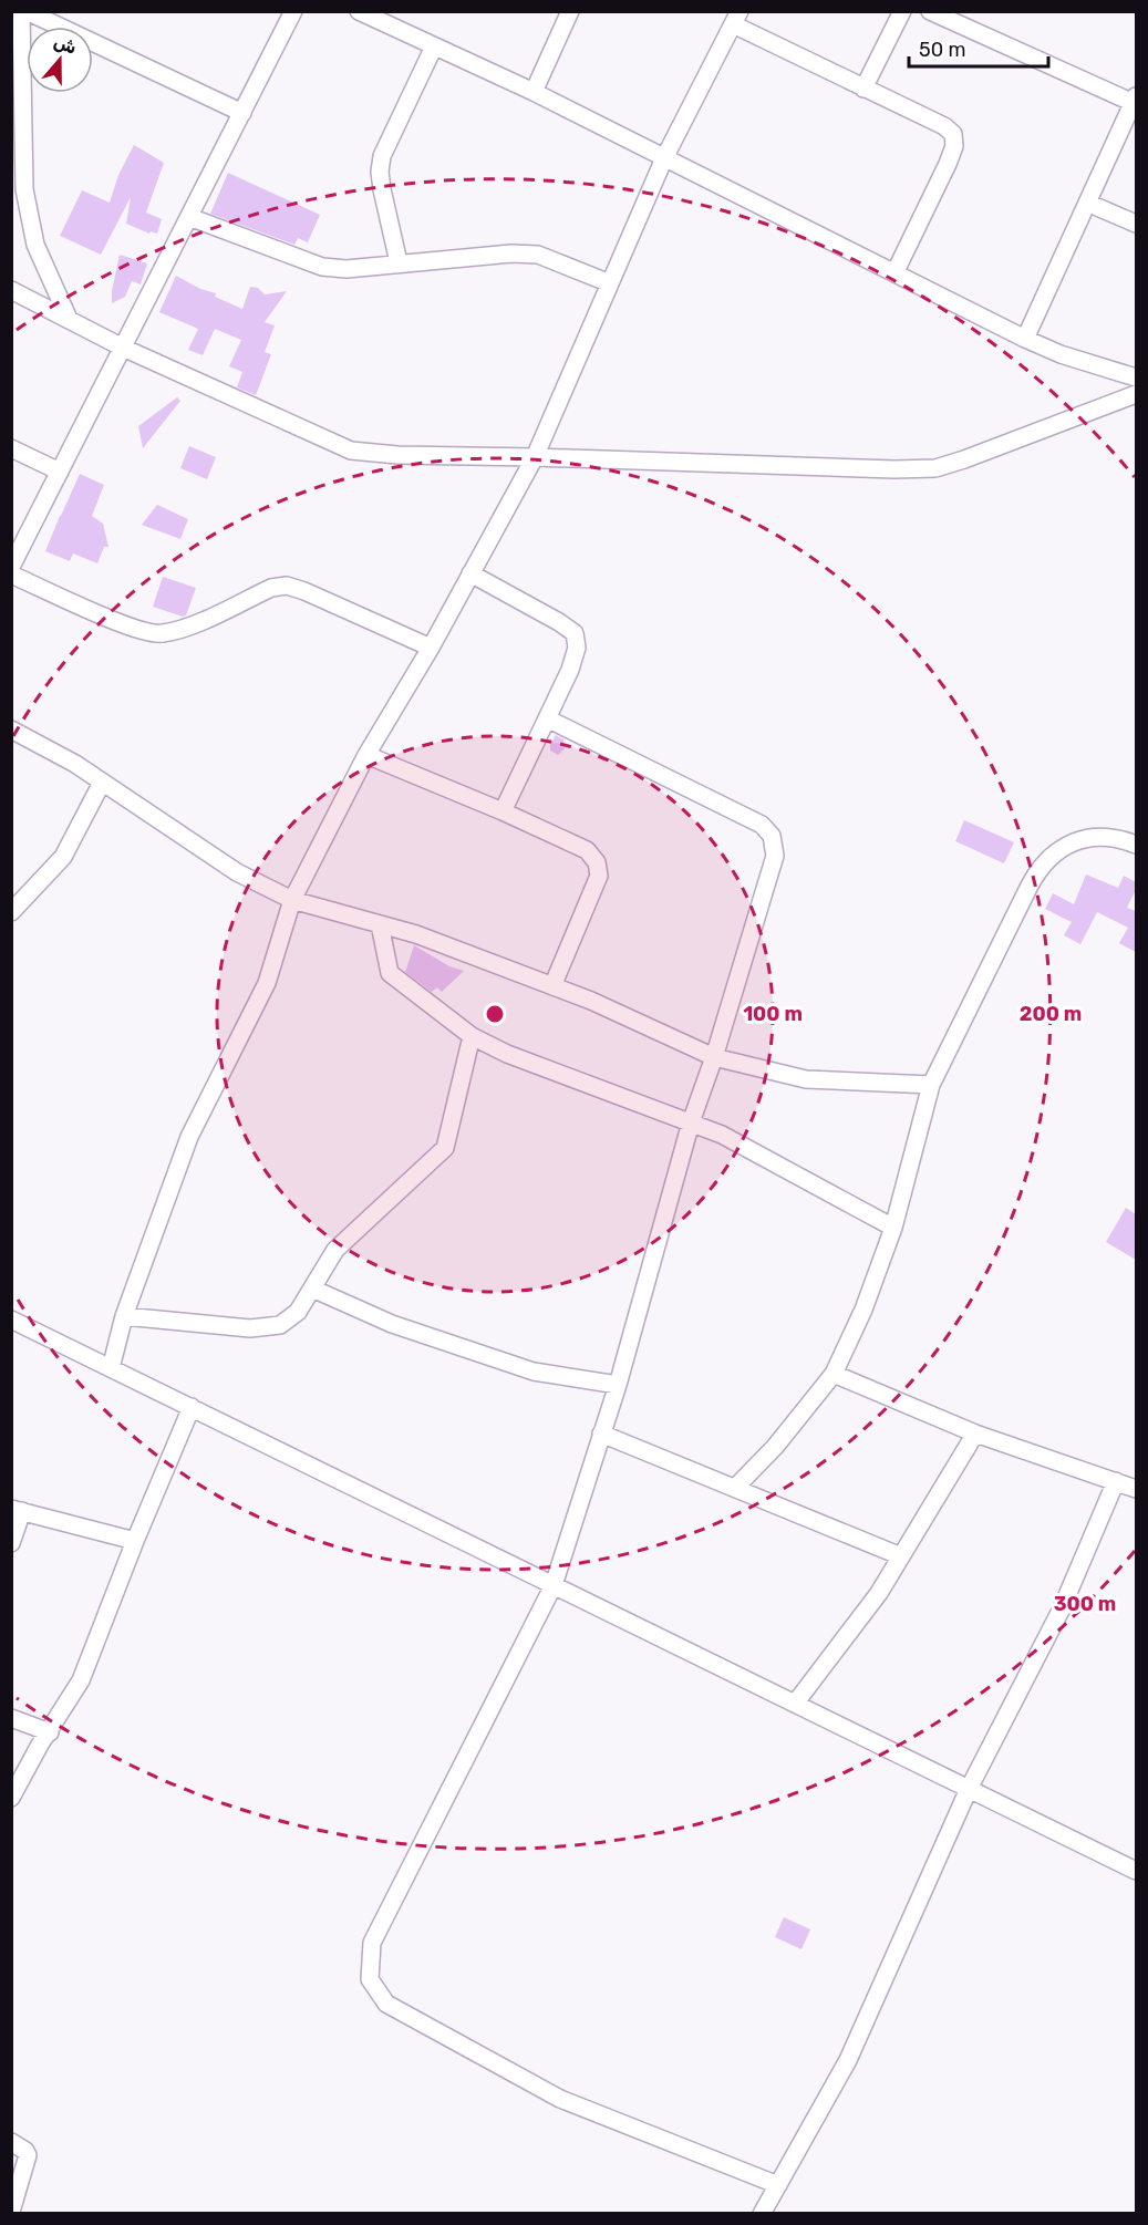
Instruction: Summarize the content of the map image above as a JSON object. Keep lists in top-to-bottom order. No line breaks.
{"scale_bar":"50 m","north":"top","rings":["100 m","200 m","300 m"]}
